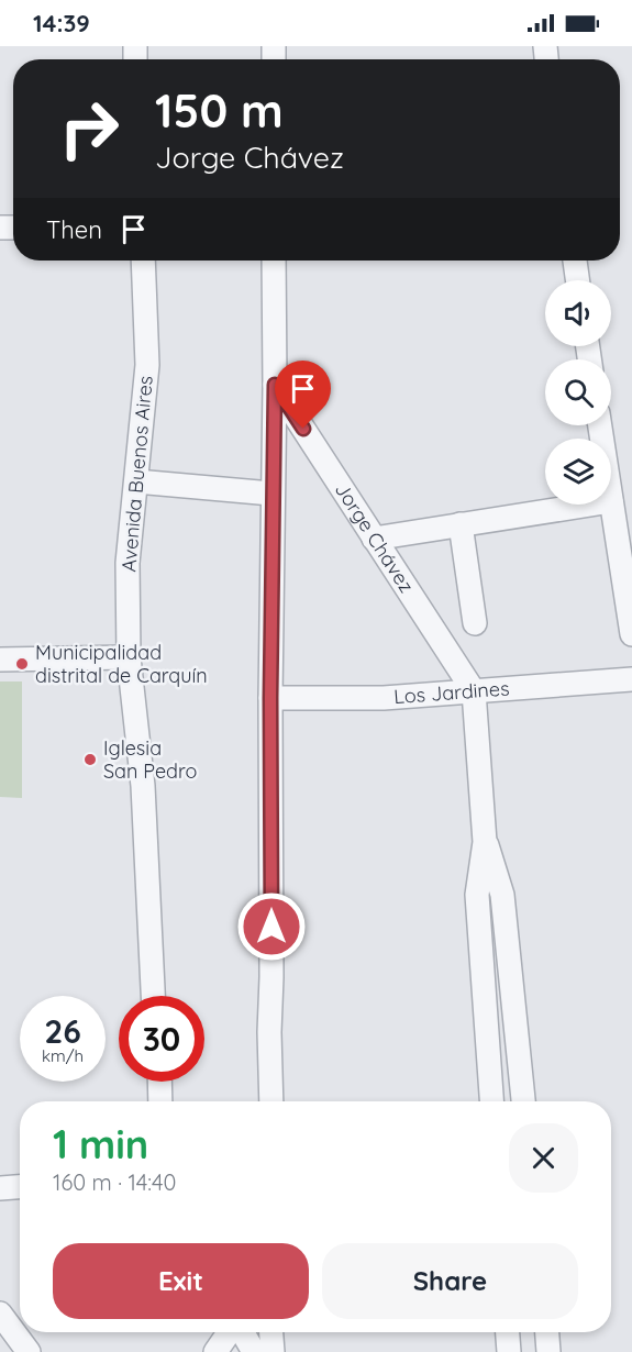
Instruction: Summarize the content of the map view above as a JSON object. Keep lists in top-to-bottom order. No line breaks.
{"streets":{"street":["Avenida Buenos Aires","Jorge Chávez","Los Jardines"]},"crossings":[["Jorge Chávez","Los Jardines"]],"places":["Municipalidad distrital de Carquín","Iglesia San Pedro"],"page":{"status":"14:39","turn":["150 m","Jorge Chávez"],"then":"Then","speed":"26 km/h","limit":"30","heading":["1 min","160 m · 14:40"],"buttons":["Exit","Share"]}}
